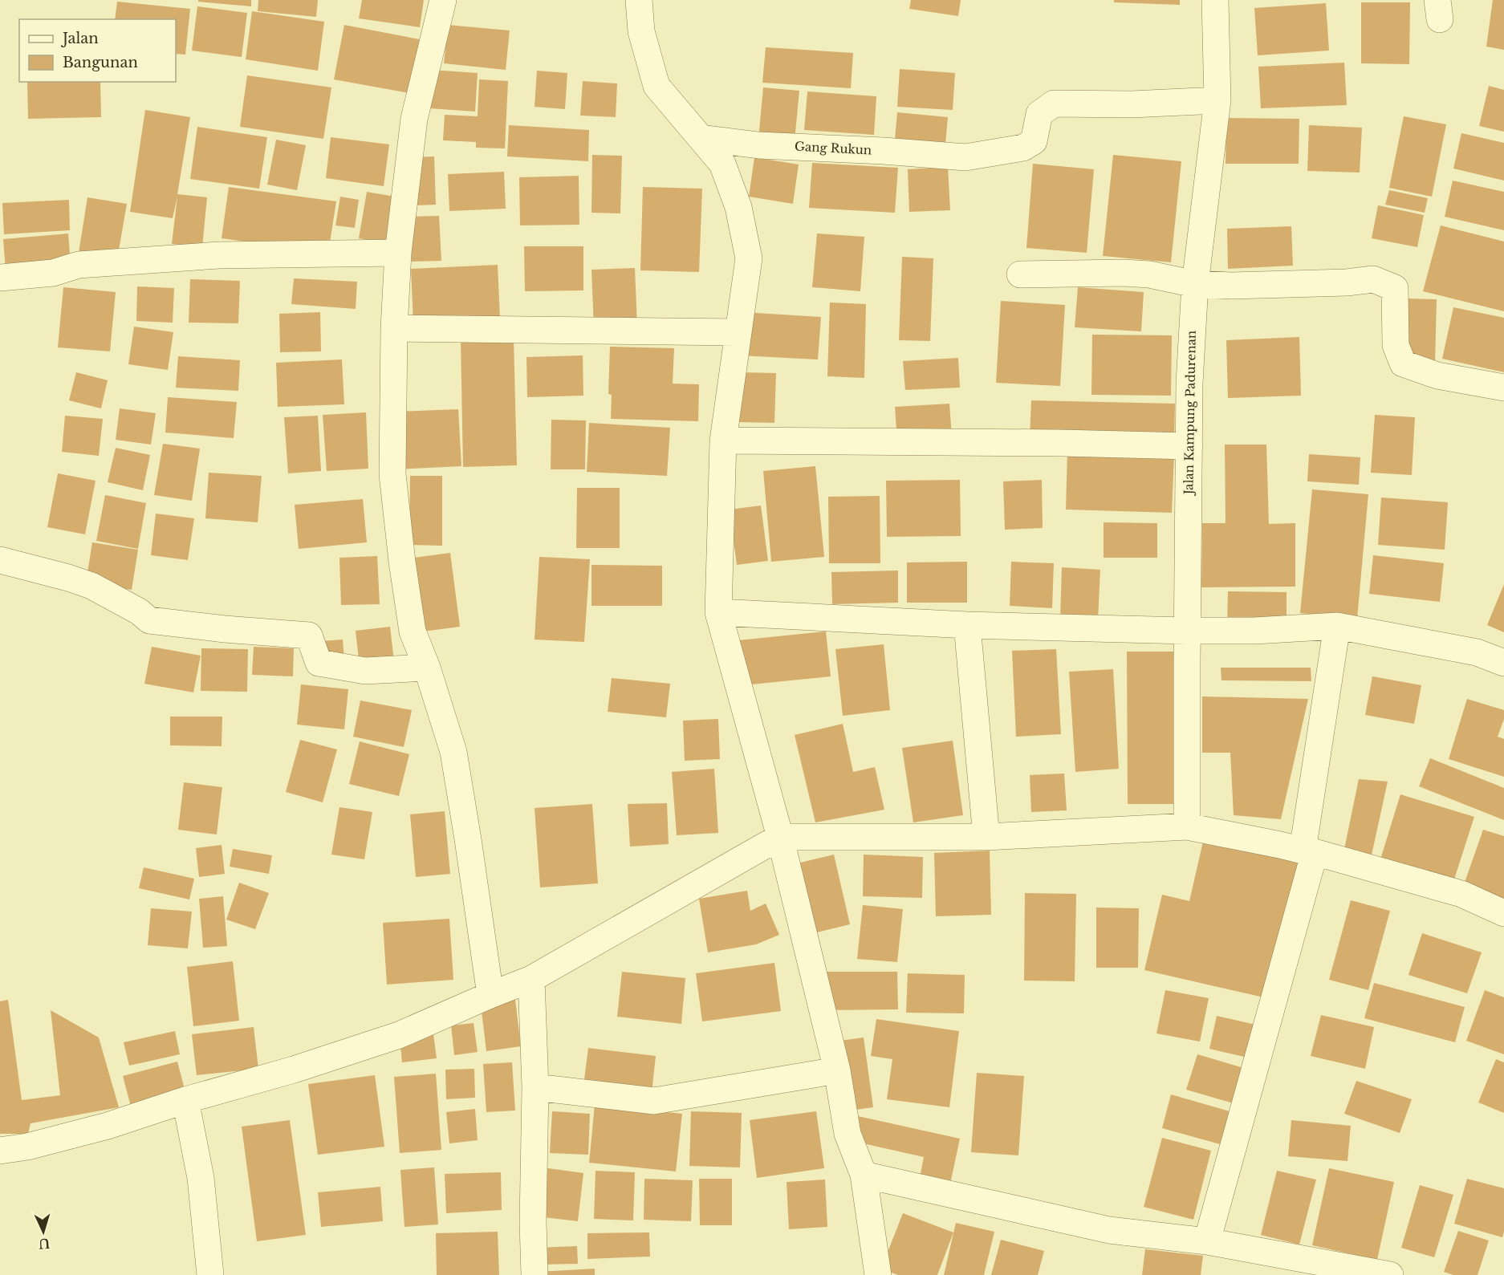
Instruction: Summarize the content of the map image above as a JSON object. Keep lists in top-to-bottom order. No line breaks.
{"streets":{"street":["Gang Rukun","Jalan Kampung Padurenan"]},"crossings":[["Gang Rukun","Jalan Kampung Padurenan"]],"legend":["Jalan","Bangunan"],"north":"bottom"}
